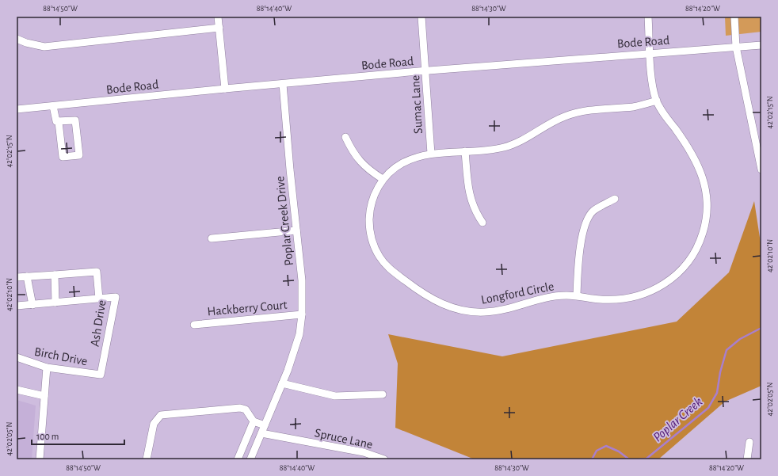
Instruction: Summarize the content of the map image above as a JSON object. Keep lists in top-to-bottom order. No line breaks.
{"streets":{"street":["Bode Road","Sumac Lane","Poplar Creek Drive","Longford Circle","Hackberry Court","Ash Drive","Birch Drive","Spruce Lane"]},"crossings":[["Bode Road","Sumac Lane"],["Bode Road","Poplar Creek Drive"],["Sumac Lane","Longford Circle"],["Poplar Creek Drive","Hackberry Court"],["Poplar Creek Drive","Spruce Lane"],["Ash Drive","Birch Drive"]],"water":["Poplar Creek"],"scale_bar":"100 m","coordinates":["88°14'50\"W","88°14'40\"W","88°14'30\"W","88°14'20\"W","42°02'15\"N","42°02'10\"N","42°02'05\"N"]}
